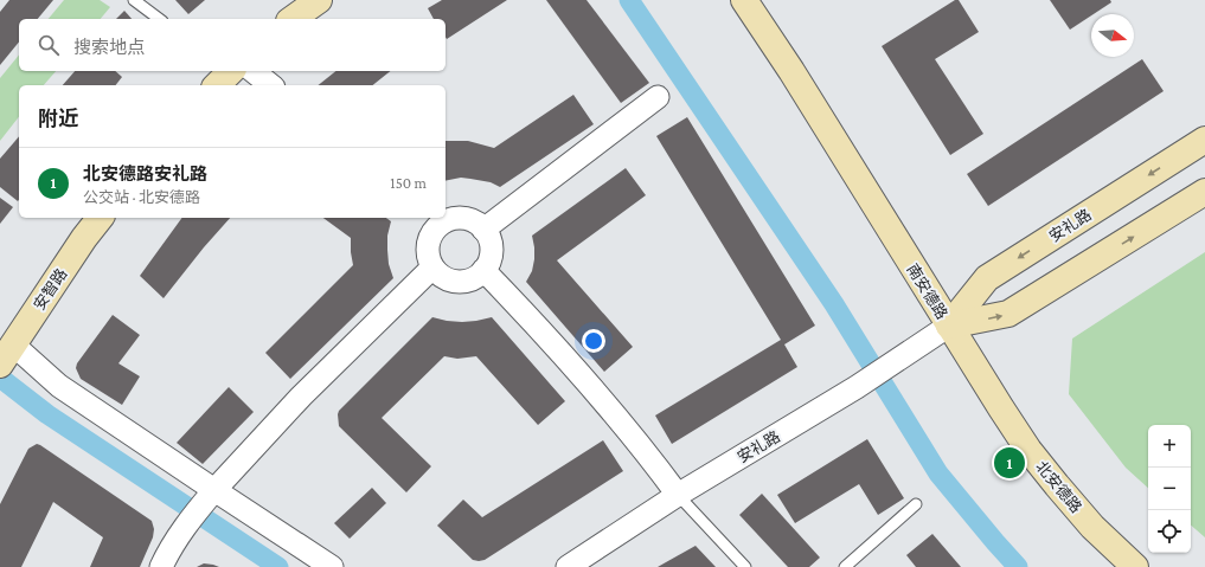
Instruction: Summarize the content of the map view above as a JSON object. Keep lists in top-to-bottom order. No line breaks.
{"streets":{"street":["安礼路","安智路","南安德路","北安德路"]},"crossings":[["安礼路","南安德路"],["安礼路","北安德路"],["南安德路","北安德路"]],"north":"right","page":{"search":"搜索地点","heading":"附近","list":[{"mark":"1","name":"北安德路安礼路","note":"公交站 · 北安德路","value":"150 m"}],"map_buttons":["+","−"],"pins":"1"}}
